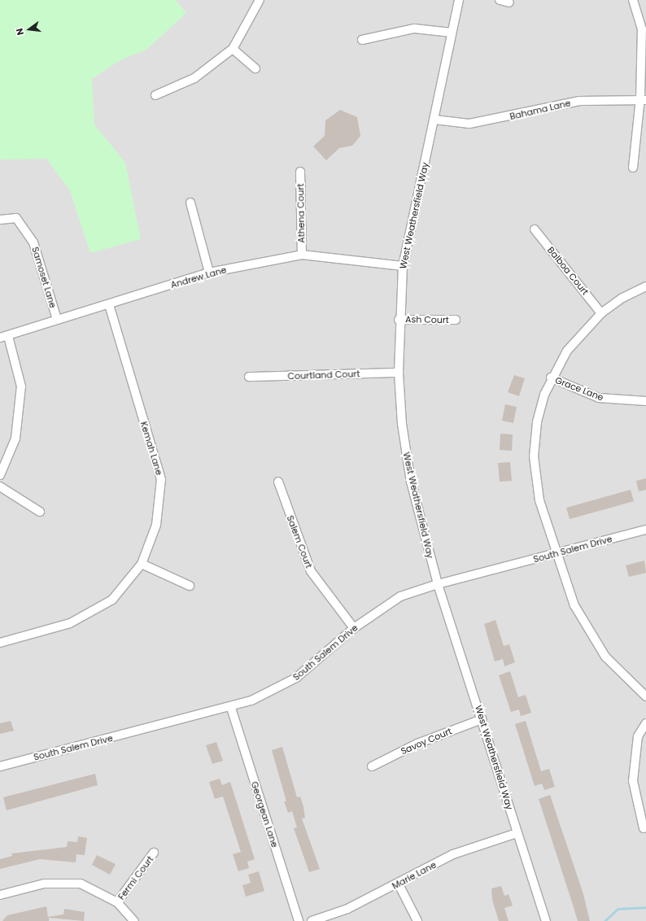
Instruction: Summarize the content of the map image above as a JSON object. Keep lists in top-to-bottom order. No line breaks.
{"streets":{"street":["Bahama Lane","Athena Court","West Weathersfield Way","Balboa Court","Samoset Lane","Andrew Lane","Ash Court","Courtland Court","Grace Lane","Kemah Lane","Salem Court","South Salem Drive","Savoy Court","Georgean Lane","Marie Lane","Fermi Court"]},"crossings":[["Bahama Lane","West Weathersfield Way"],["Athena Court","Andrew Lane"],["West Weathersfield Way","Andrew Lane"],["West Weathersfield Way","Ash Court"],["West Weathersfield Way","Courtland Court"],["West Weathersfield Way","South Salem Drive"],["West Weathersfield Way","Savoy Court"],["West Weathersfield Way","Marie Lane"],["Samoset Lane","Andrew Lane"],["Andrew Lane","Kemah Lane"],["Salem Court","South Salem Drive"],["South Salem Drive","Georgean Lane"]],"north":"left"}
